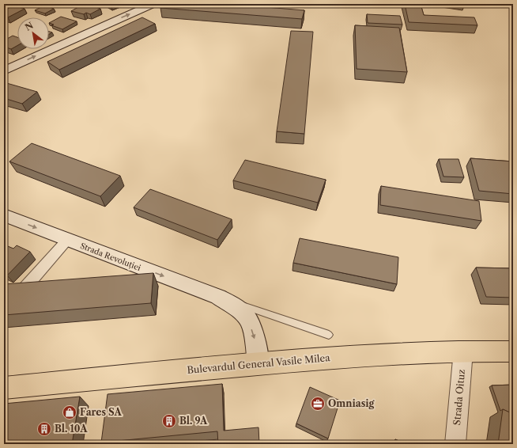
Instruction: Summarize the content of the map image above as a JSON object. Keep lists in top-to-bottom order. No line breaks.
{"streets":{"main road":["Strada Revoluției","Bulevardul General Vasile Milea"],"street":["Strada Oituz"]},"crossings":[["Strada Revoluției","Bulevardul General Vasile Milea"],["Bulevardul General Vasile Milea","Strada Oituz"]],"one_way":["Strada Revoluției"],"places":{"office":["Omniasig"],"shop":["Fares SA"],"building":["Bl. 9A","Bl. 10A"]},"north":"top left"}
